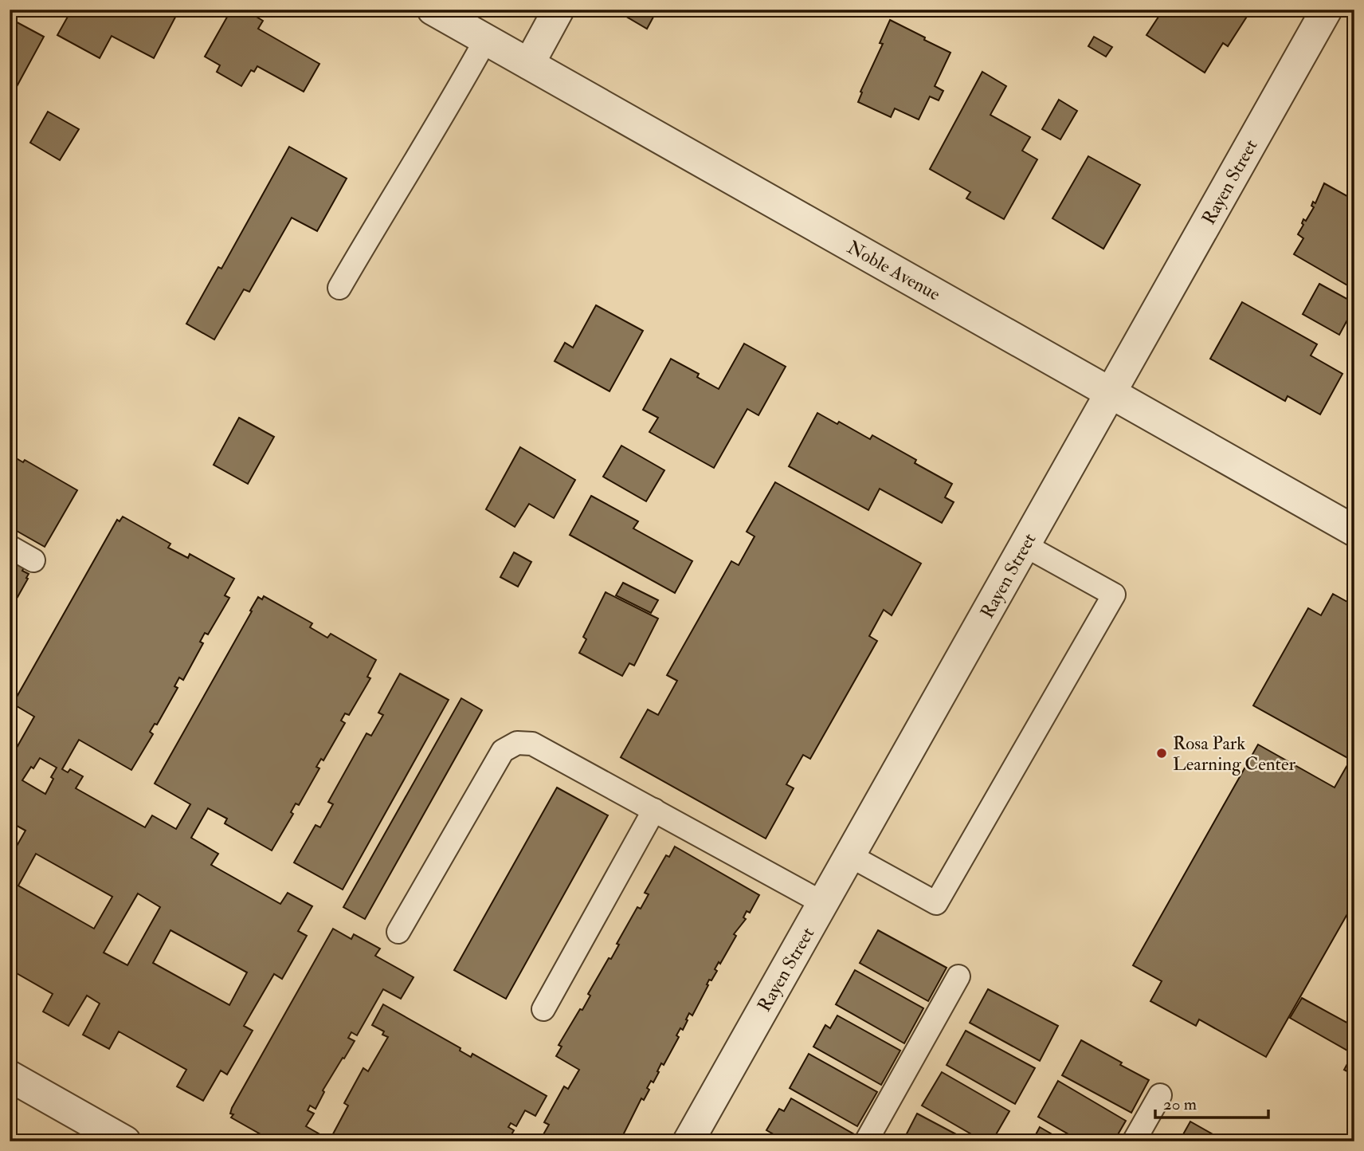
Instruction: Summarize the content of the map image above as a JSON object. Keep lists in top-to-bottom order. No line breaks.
{"streets":{"street":["Rayen Street","Noble Avenue"]},"crossings":[["Rayen Street","Noble Avenue"]],"places":["Rosa Park Learning Center"],"scale_bar":"20 m"}
